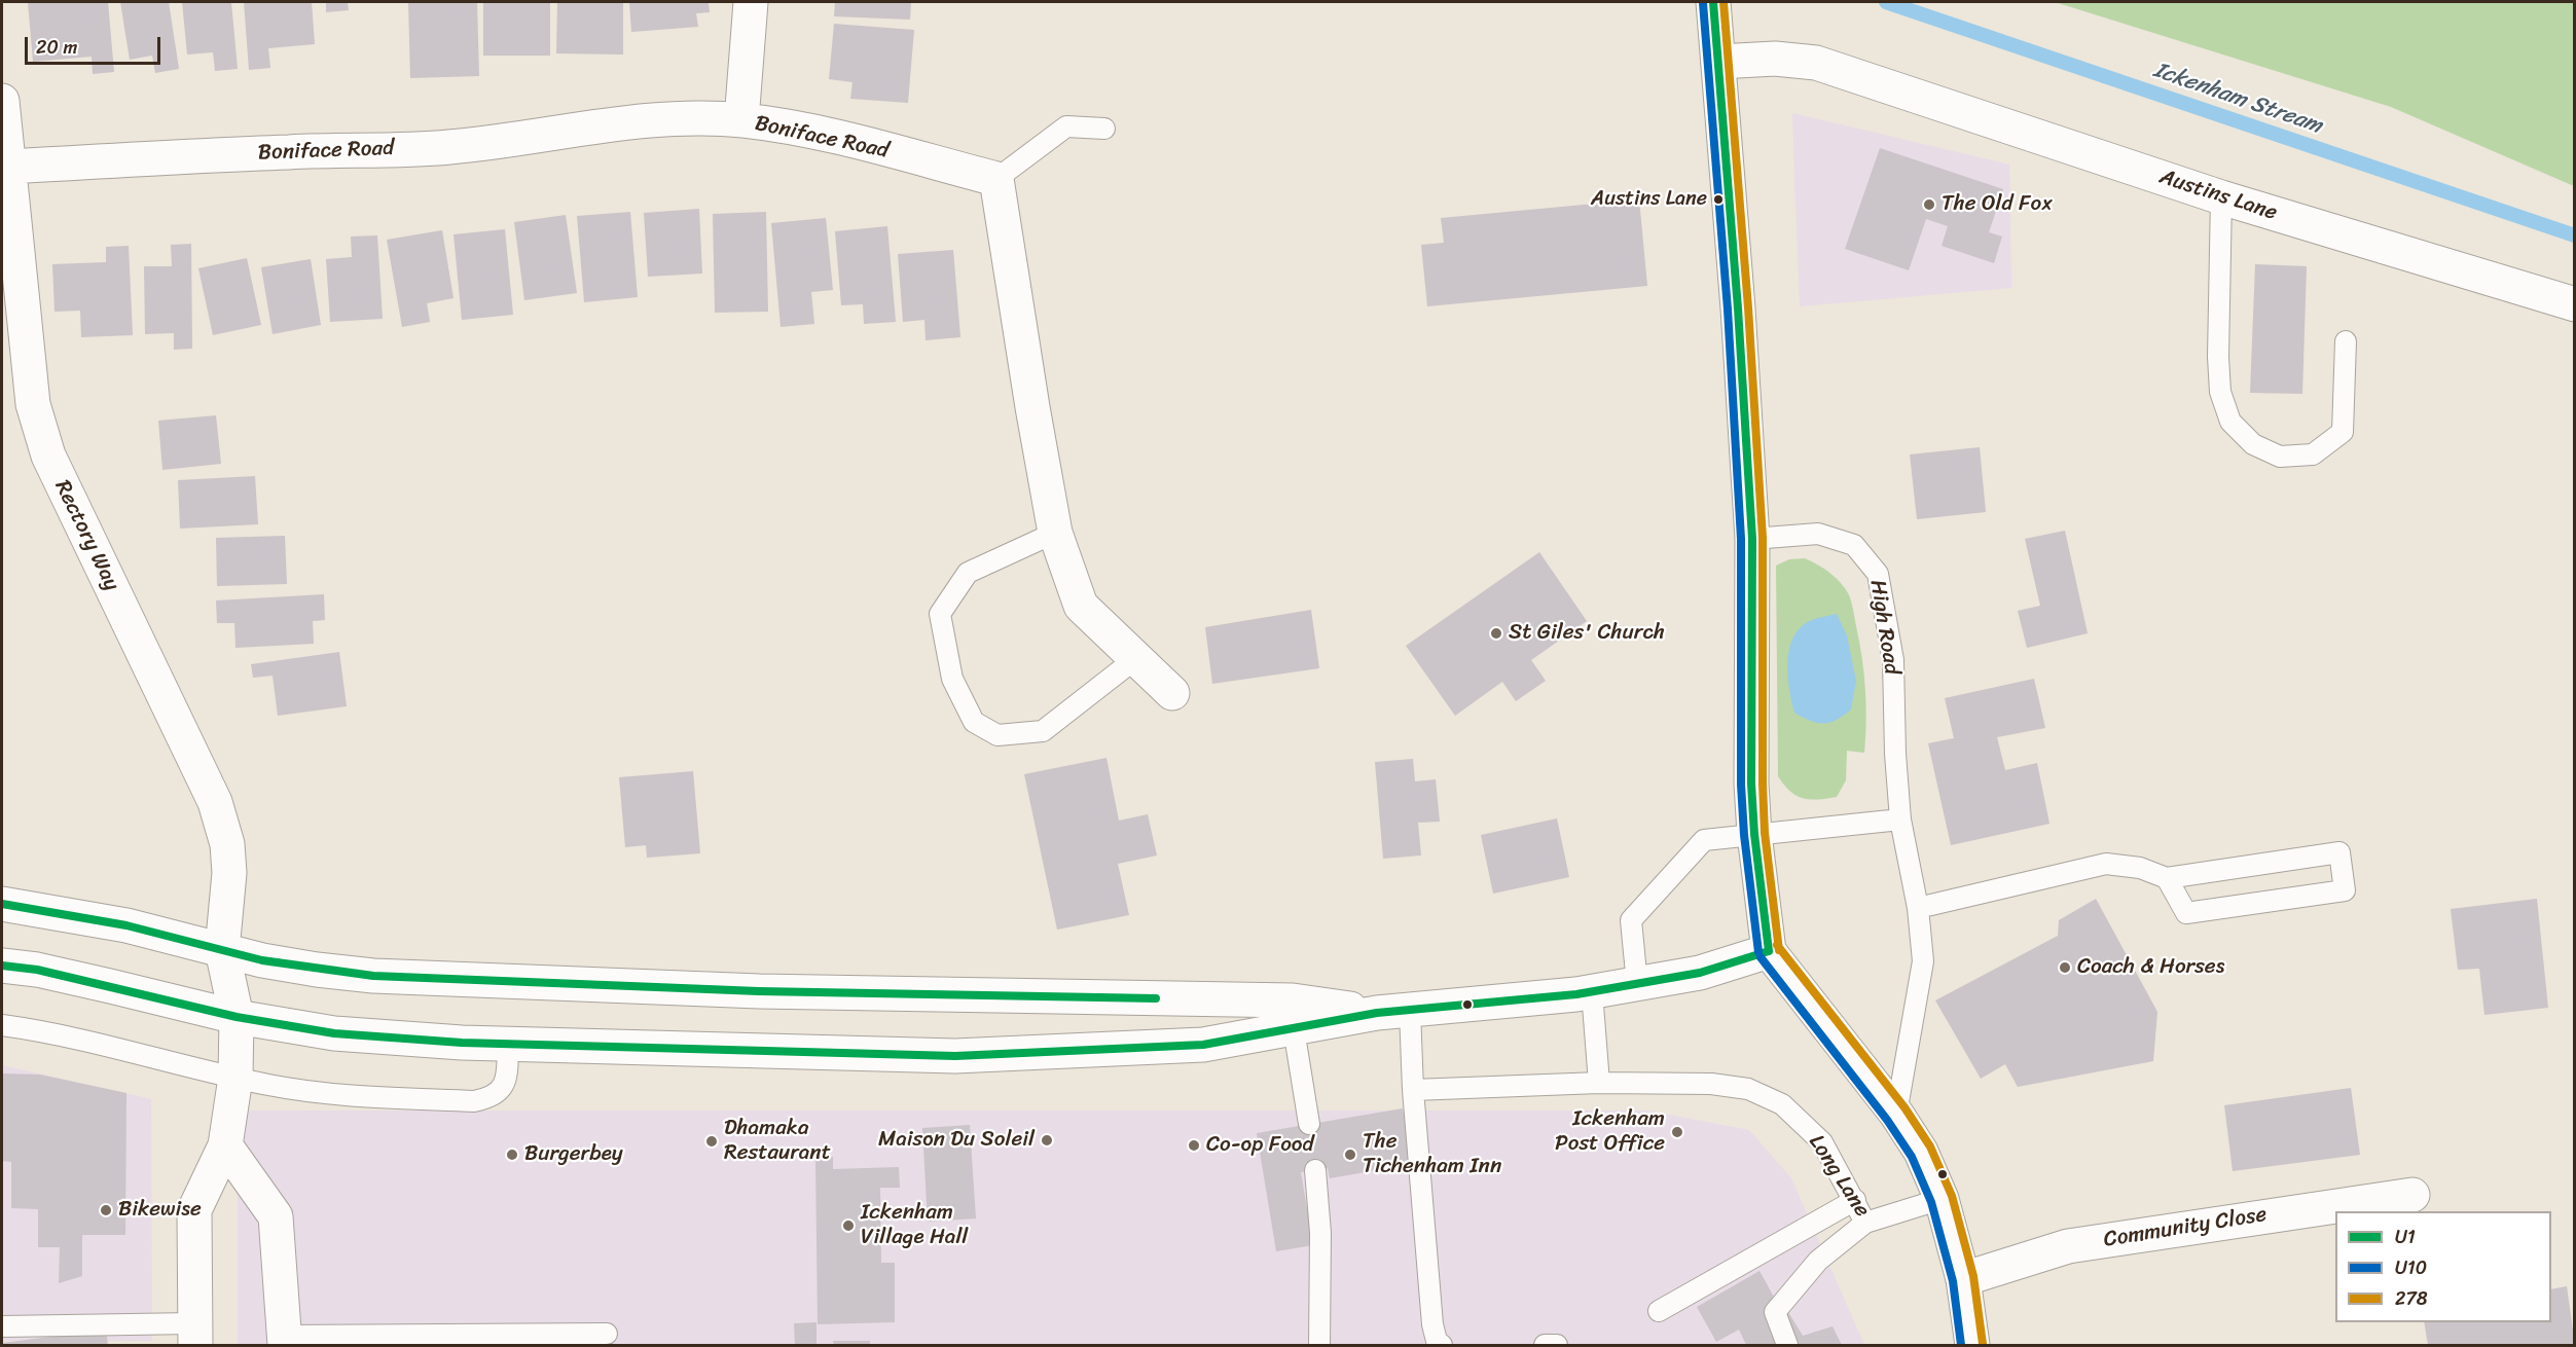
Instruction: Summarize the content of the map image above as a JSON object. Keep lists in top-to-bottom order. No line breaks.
{"streets":{"main road":["Boniface Road","Austins Lane","Rectory Way","Community Close"],"lane":["High Road","Long Lane"]},"crossings":[["Boniface Road","Rectory Way"]],"water":["Ickenham Stream"],"places":["Austins Lane","The Old Fox","St Giles' Church","Coach & Horses","Ickenham Post Office","Maison Du Soleil","Dhamaka Restaurant","Co-op Food","Burgerbey","The Tichenham Inn","Bikewise","Ickenham Village Hall"],"lines":["transit line U1","transit line 278","transit line U10"],"legend":["U1","U10","278"],"scale_bar":"20 m"}
